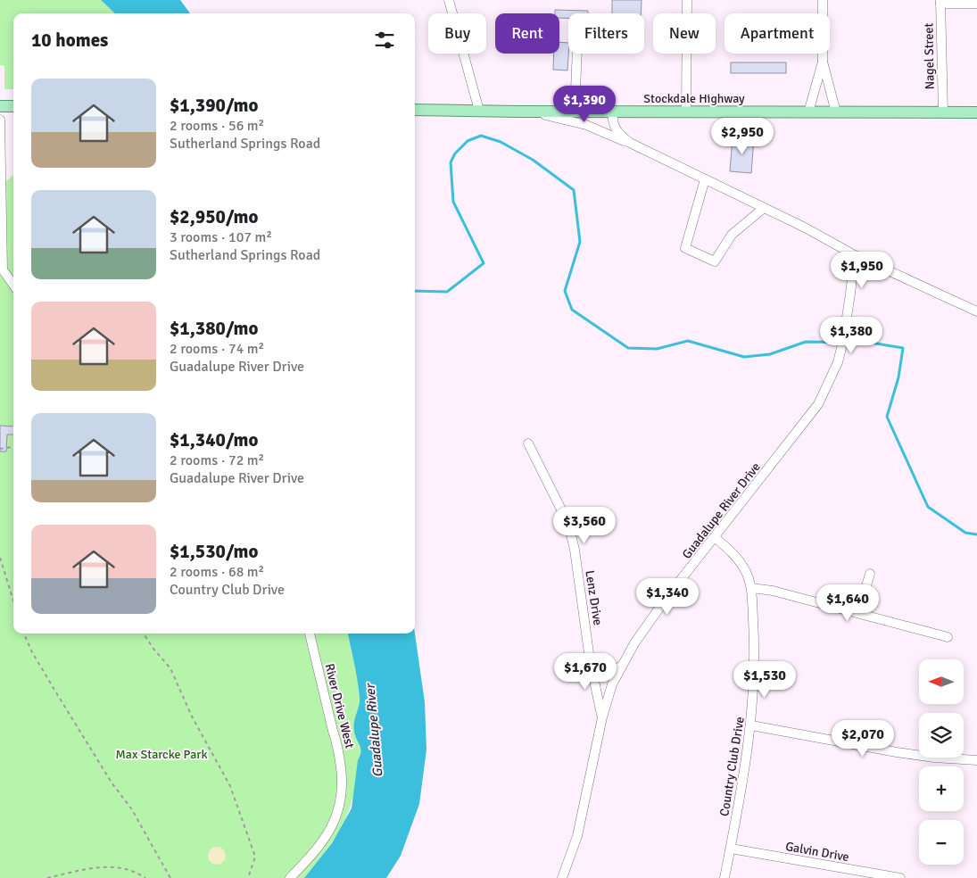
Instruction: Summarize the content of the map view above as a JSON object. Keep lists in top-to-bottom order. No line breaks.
{"streets":{"main road":["Stockdale Highway"],"street":["Nagel Street","Guadalupe River Drive","Lenz Drive","River Drive West","Country Club Drive","Galvin Drive"]},"crossings":[["Nagel Street","Stockdale Highway"],["Guadalupe River Drive","Lenz Drive"],["Guadalupe River Drive","Country Club Drive"],["Country Club Drive","Galvin Drive"]],"water":["Guadalupe River"],"parks":["Max Starcke Park"],"north":"left","page":{"chip":["Buy","Rent","Filters","New","Apartment"],"heading":"10 homes","list":[{"name":"$1,390/mo","note":"2 rooms · 56 m² · Sutherland Springs Road"},{"name":"$2,950/mo","note":"3 rooms · 107 m² · Sutherland Springs Road"},{"name":"$1,380/mo","note":"2 rooms · 74 m² · Guadalupe River Drive"},{"name":"$1,340/mo","note":"2 rooms · 72 m² · Guadalupe River Drive"},{"name":"$1,530/mo","note":"2 rooms · 68 m² · Country Club Drive"}],"price":["$1,390","$2,950","$1,950","$1,380","$3,560","$1,340","$1,640","$1,670","$1,530","$2,070"],"map_buttons":["+","−"]}}
